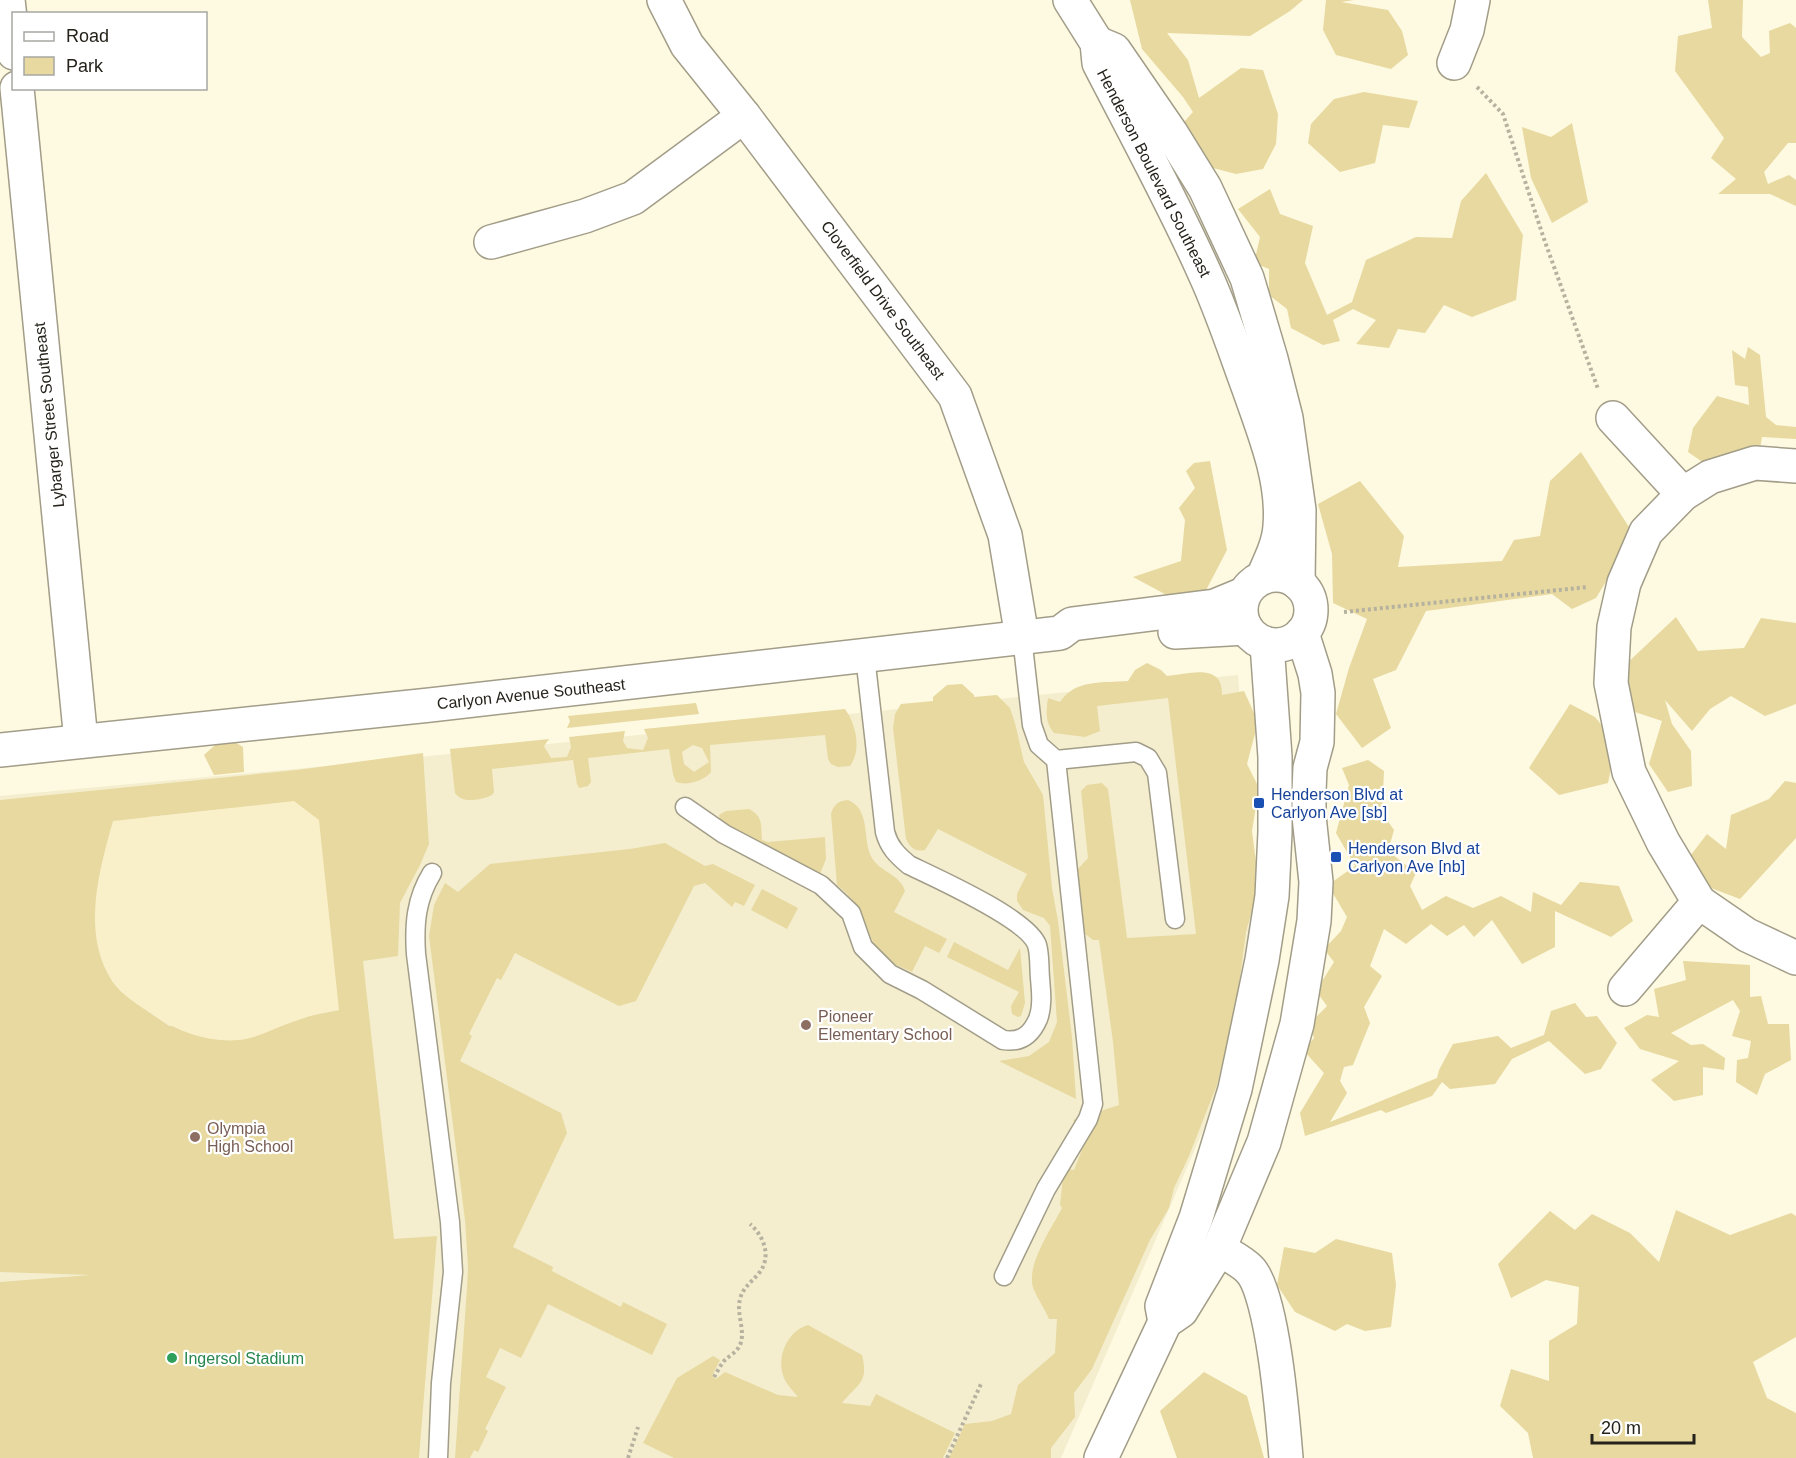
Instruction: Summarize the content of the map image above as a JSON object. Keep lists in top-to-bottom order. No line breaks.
{"streets":{"street":["Henderson Boulevard Southeast","Cloverfield Drive Southeast","Lybarger Street Southeast","Carlyon Avenue Southeast"]},"crossings":[["Henderson Boulevard Southeast","Carlyon Avenue Southeast"],["Cloverfield Drive Southeast","Carlyon Avenue Southeast"],["Lybarger Street Southeast","Carlyon Avenue Southeast"]],"places":{"transit":["Henderson Blvd at Carlyon Ave [sb]","Henderson Blvd at Carlyon Ave [nb]"],"other":["Pioneer Elementary School","Olympia High School","Ingersol Stadium"]},"legend":["Road","Park"],"scale_bar":"20 m"}
